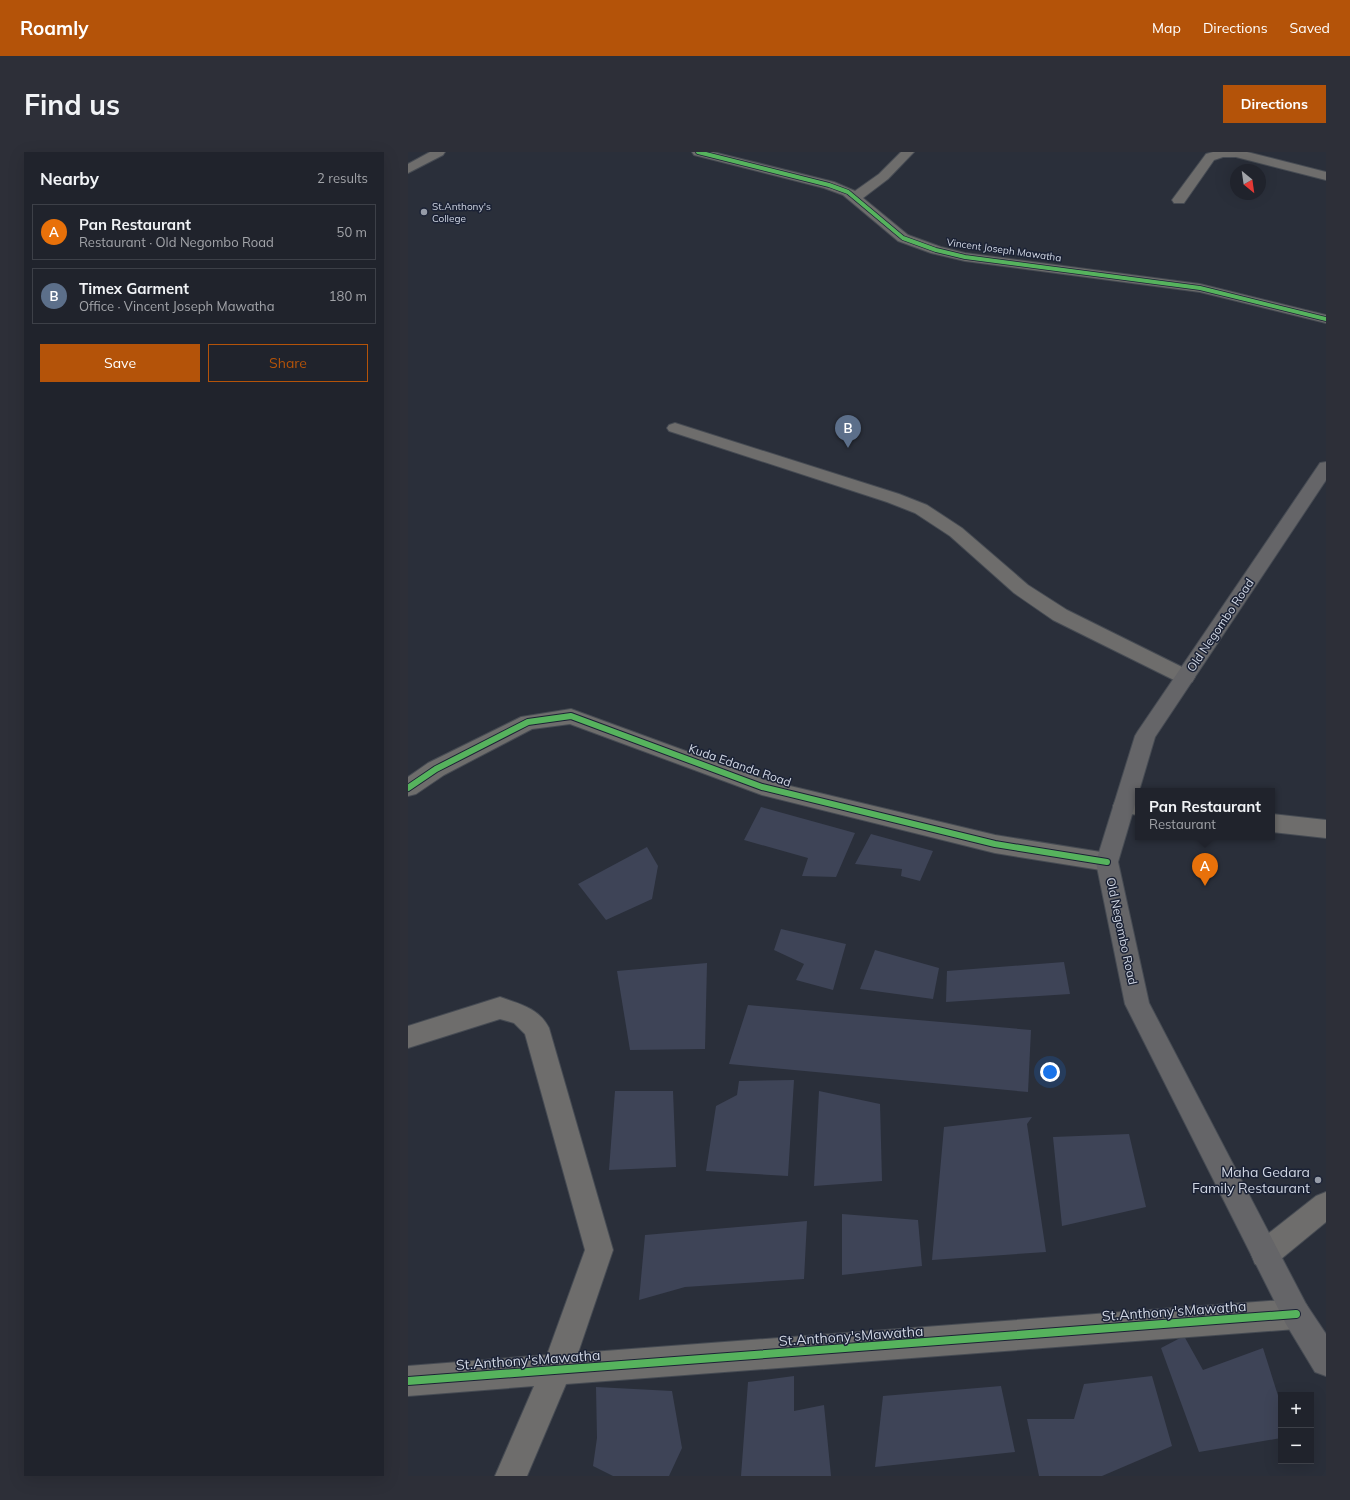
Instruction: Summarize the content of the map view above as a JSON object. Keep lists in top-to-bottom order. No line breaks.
{"streets":{"main road":["Old Negombo Road"],"street":["Vincent Joseph Mawatha","Kuda Edanda Road","St.Anthony'sMawatha"]},"crossings":[["Old Negombo Road","Kuda Edanda Road"],["Old Negombo Road","St.Anthony'sMawatha"]],"places":["St.Anthony's College","Maha Gedara Family Restaurant"],"north":"bottom right","page":{"header":"Roamly","nav":["Map","Directions","Saved"],"buttons":["Directions",["Save","Share"]],"title":"Find us","heading":["Nearby","2 results"],"list":[{"mark":"A","name":"Pan Restaurant","note":"Restaurant · Old Negombo Road","value":"50 m"},{"mark":"B","name":"Timex Garment","note":"Office · Vincent Joseph Mawatha","value":"180 m"}],"pins":["B","A"],"popup":["Pan Restaurant","Restaurant"],"map_buttons":["+","−"]}}
